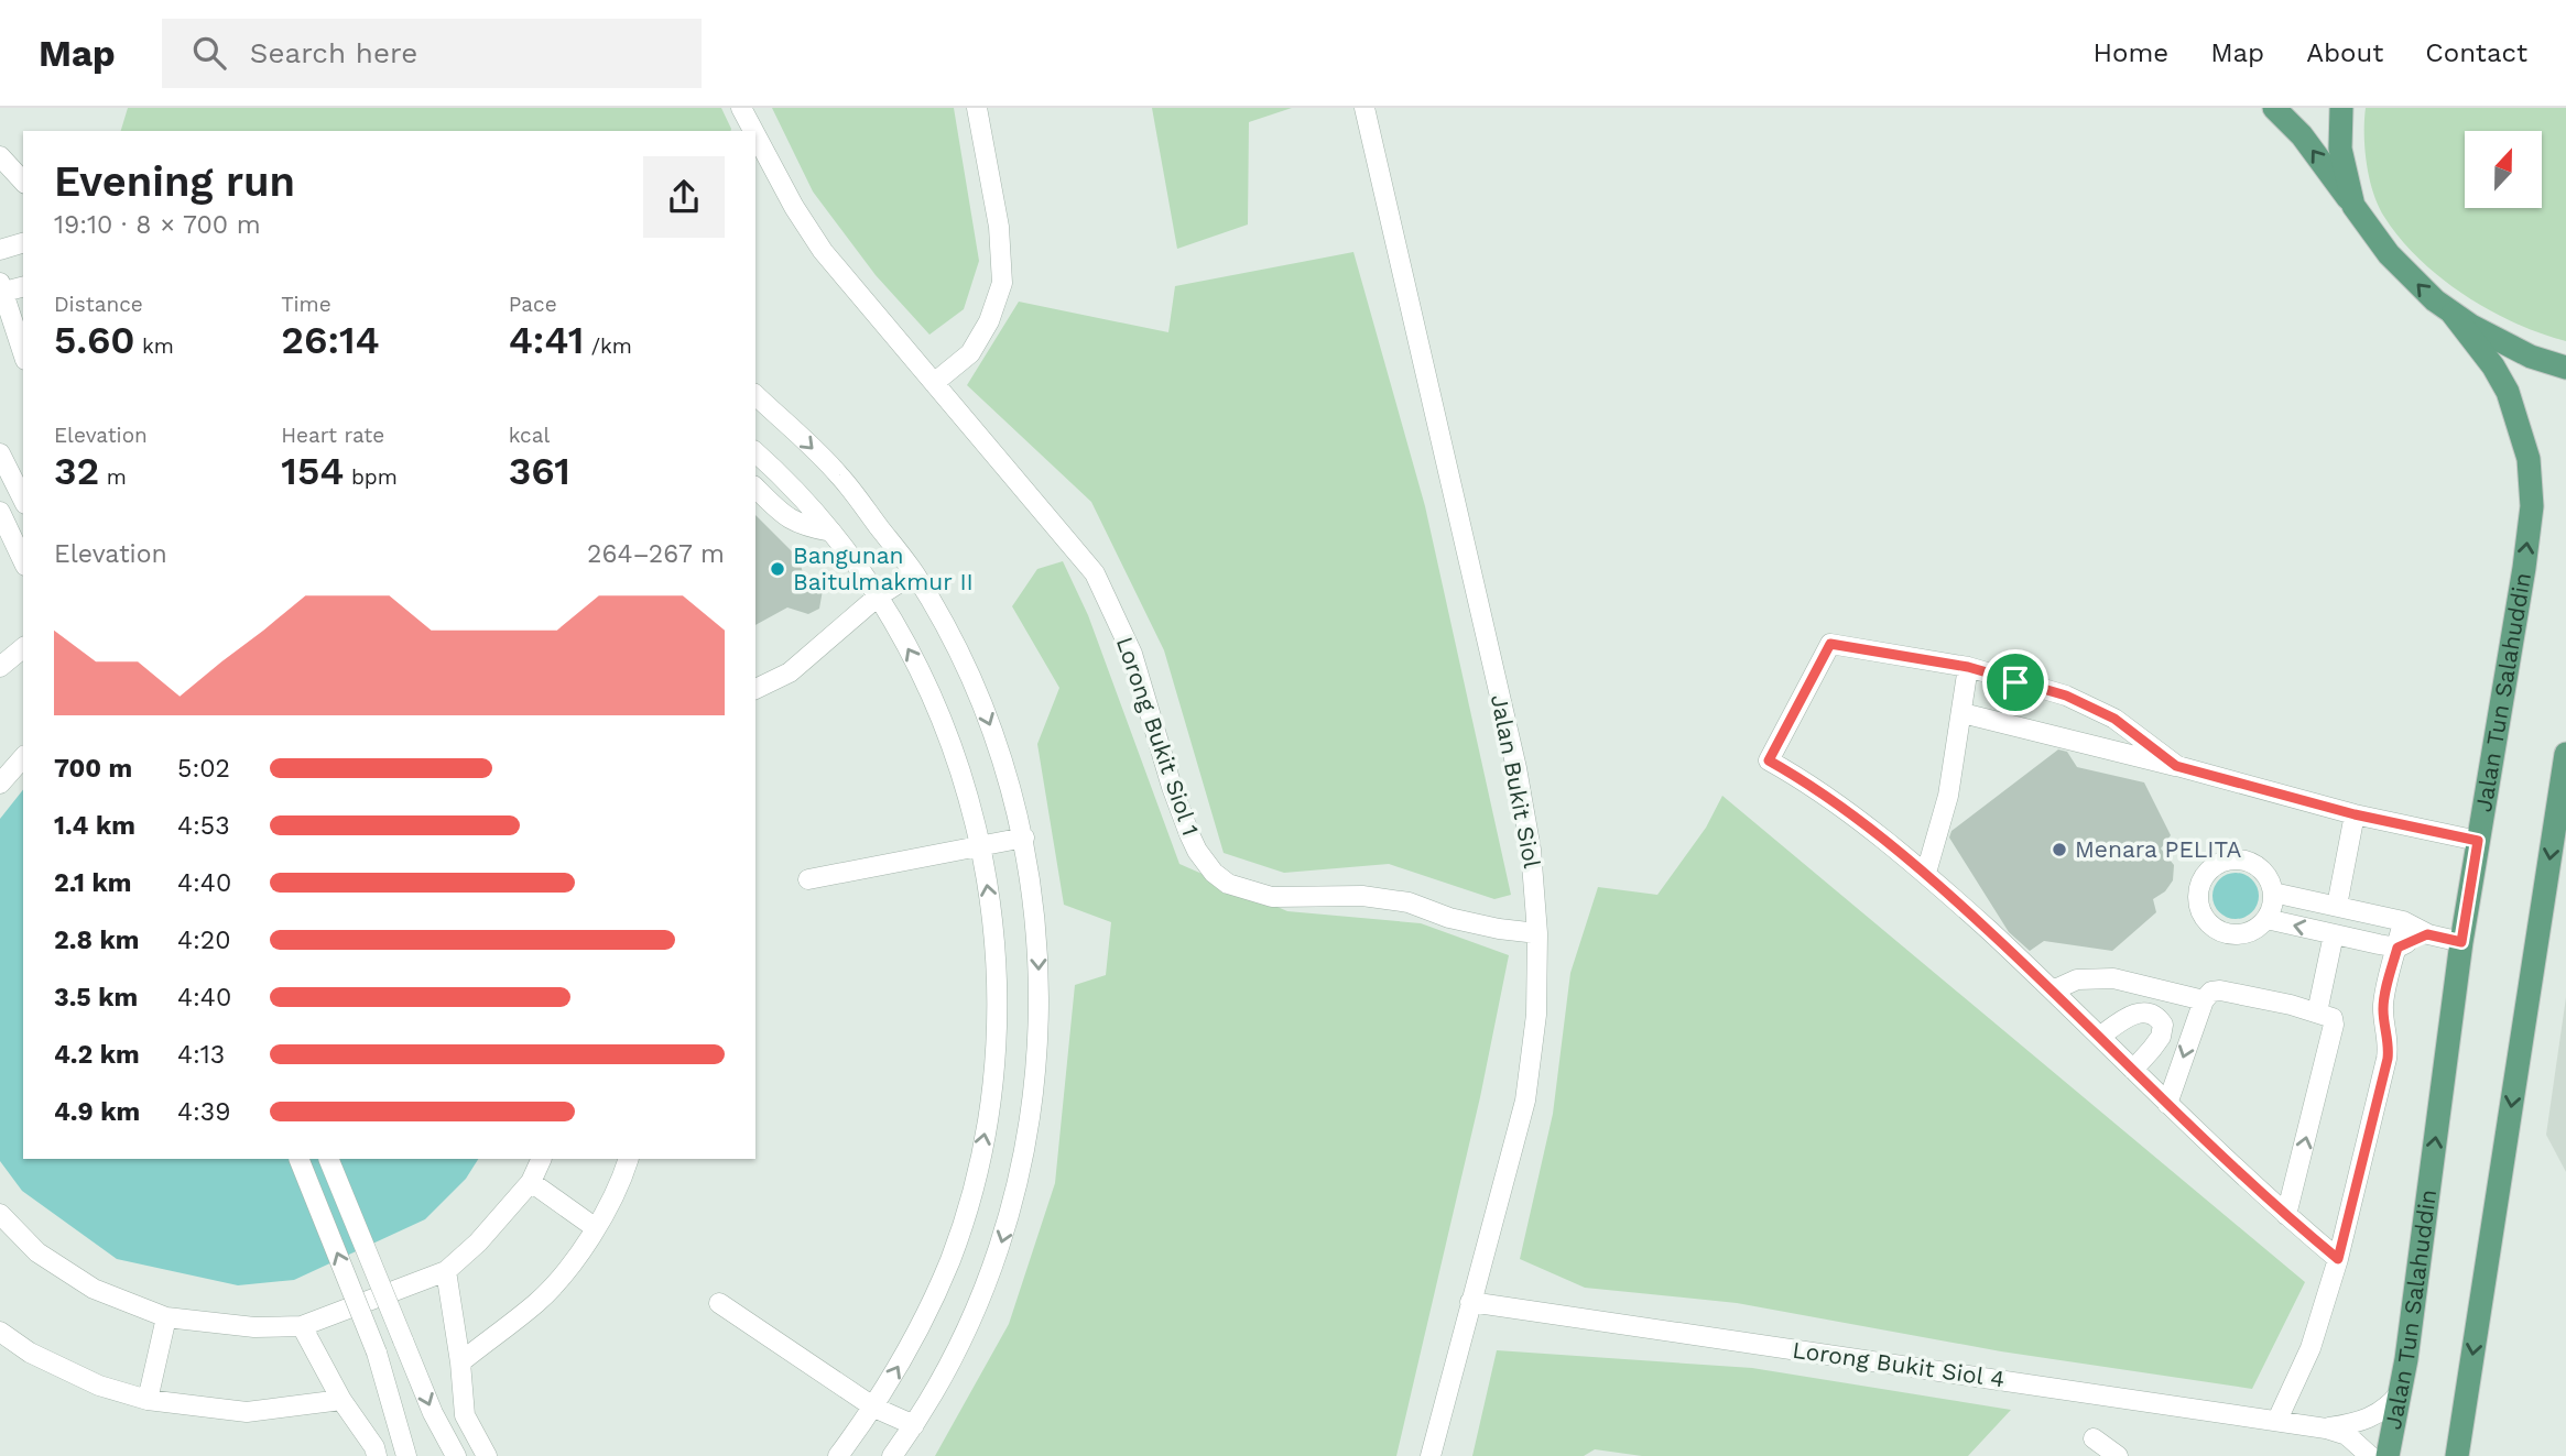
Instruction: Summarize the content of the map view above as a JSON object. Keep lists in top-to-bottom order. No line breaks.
{"streets":{"main road":["Jalan Tun Salahuddin"],"street":["Lorong Bukit Siol 1","Jalan Bukit Siol","Lorong Bukit Siol 4"]},"crossings":[["Lorong Bukit Siol 1","Jalan Bukit Siol"],["Jalan Bukit Siol","Lorong Bukit Siol 4"]],"places":["Bangunan Baitulmakmur II","Menara PELITA"],"north":"top","page":{"header":"Map","search":"Search here","nav":["Home","Map","About","Contact"],"heading":["Evening run","19:10 · 8 × 700 m"],"stats":[["Distance","5.60 km"],["Time","26:14"],["Pace","4:41 /km"],["Elevation","32 m"],["Heart rate","154 bpm"],["kcal","361"]],"chart":["Elevation","264–267 m"],"list":[{"name":"700 m","note":"5:02"},{"name":"1.4 km","note":"4:53"},{"name":"2.1 km","note":"4:40"},{"name":"2.8 km","note":"4:20"},{"name":"3.5 km","note":"4:40"},{"name":"4.2 km","note":"4:13"},{"name":"4.9 km","note":"4:39"}]}}
